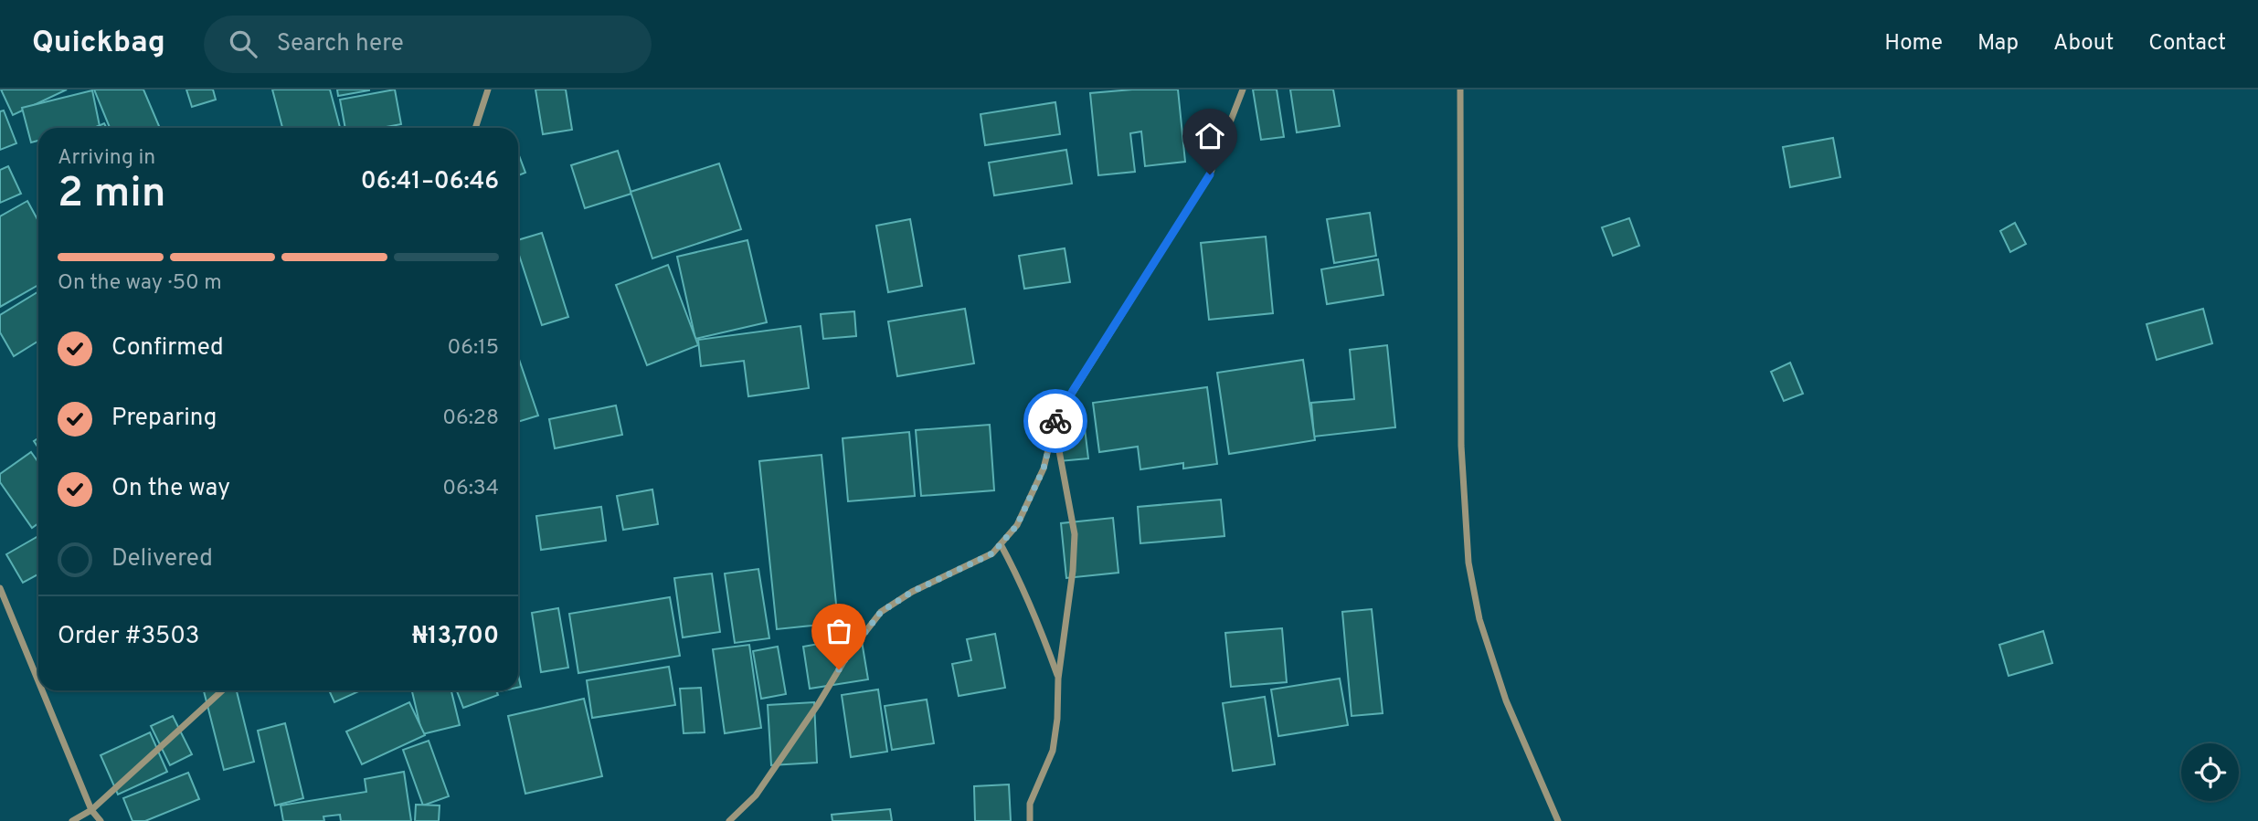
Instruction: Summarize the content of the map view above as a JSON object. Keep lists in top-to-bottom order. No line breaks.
{"page":{"header":"Quickbag","search":"Search here","nav":["Home","Map","About","Contact"],"heading":["2 min","Arriving in","06:41–06:46"],"panel":["Order #3503","₦13,700"],"bar":"On the way · 50 m","list":[["Confirmed","06:15"],["Preparing","06:28"],["On the way","06:34"],"Delivered"]}}
